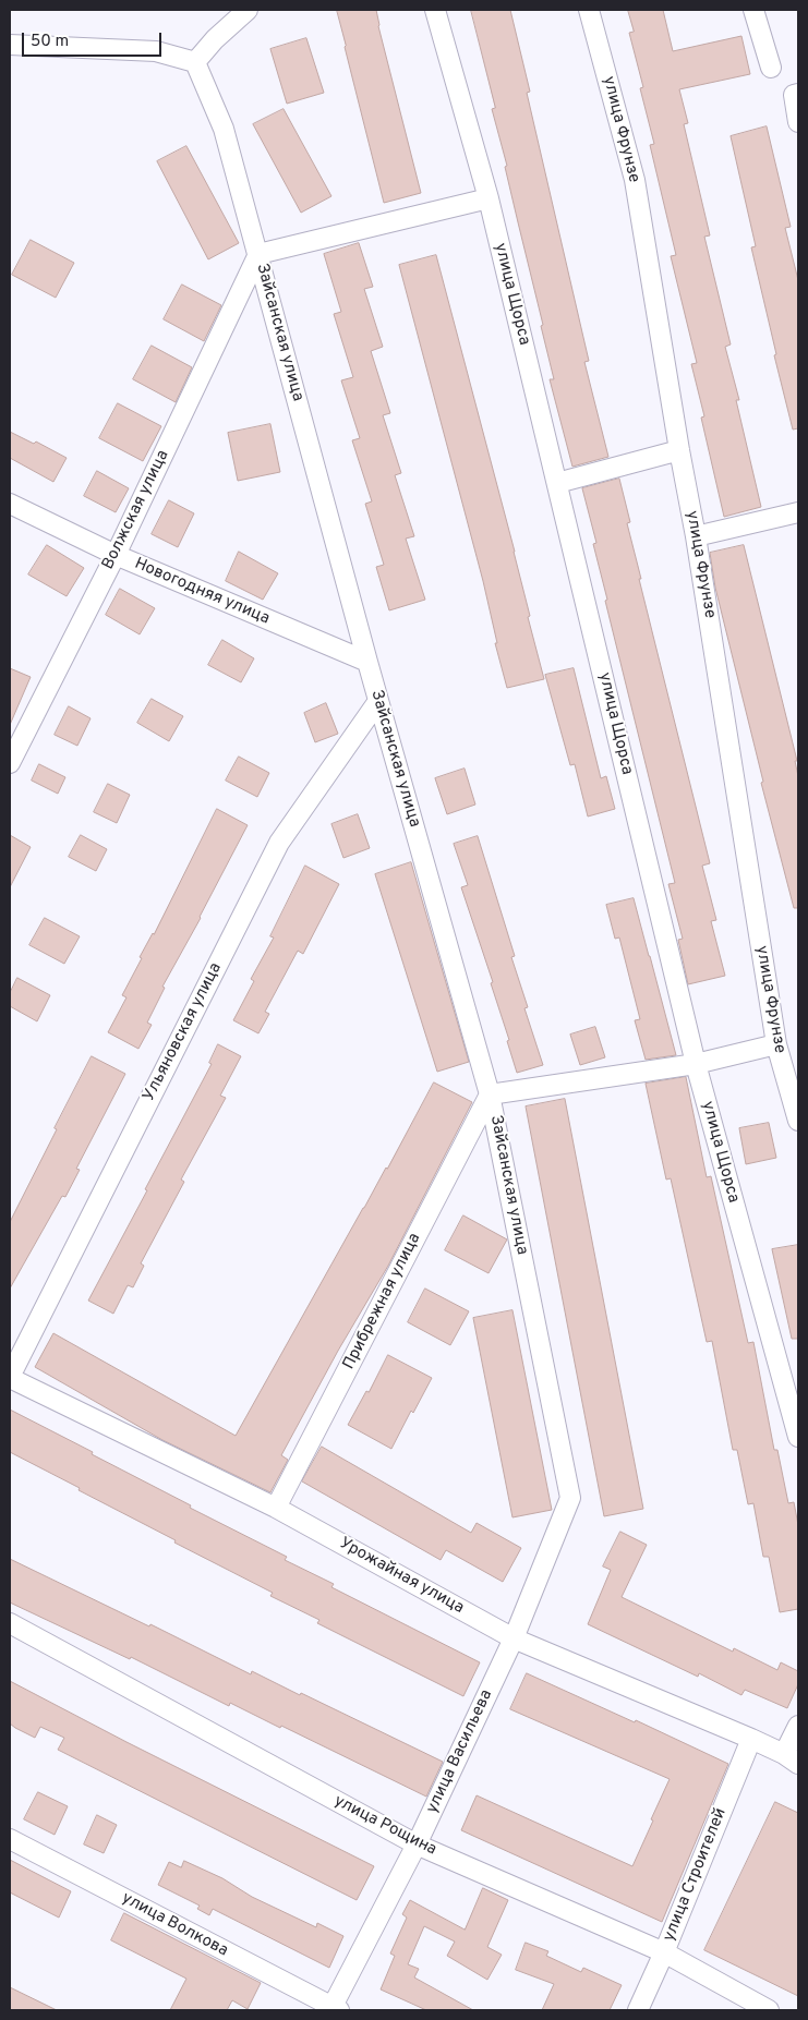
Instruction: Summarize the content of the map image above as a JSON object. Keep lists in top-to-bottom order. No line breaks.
{"streets":{"street":["улица Фрунзе","улица Щорса","Зайсанская улица","Волжская улица","Новогодняя улица","Ульяновская улица","Прибрежная улица","Урожайная улица","улица Васильева","улица Рощина","улица Строителей","улица Волкова"]},"crossings":[["Зайсанская улица","Волжская улица"],["Зайсанская улица","Новогодняя улица"],["Зайсанская улица","Ульяновская улица"],["Зайсанская улица","Прибрежная улица"],["Зайсанская улица","Урожайная улица"],["Зайсанская улица","улица Васильева"],["Волжская улица","Новогодняя улица"],["Ульяновская улица","Урожайная улица"],["Прибрежная улица","Урожайная улица"],["Урожайная улица","улица Васильева"],["Урожайная улица","улица Строителей"],["улица Васильева","улица Рощина"],["улица Васильева","улица Волкова"],["улица Рощина","улица Строителей"]],"scale_bar":"50 m"}
